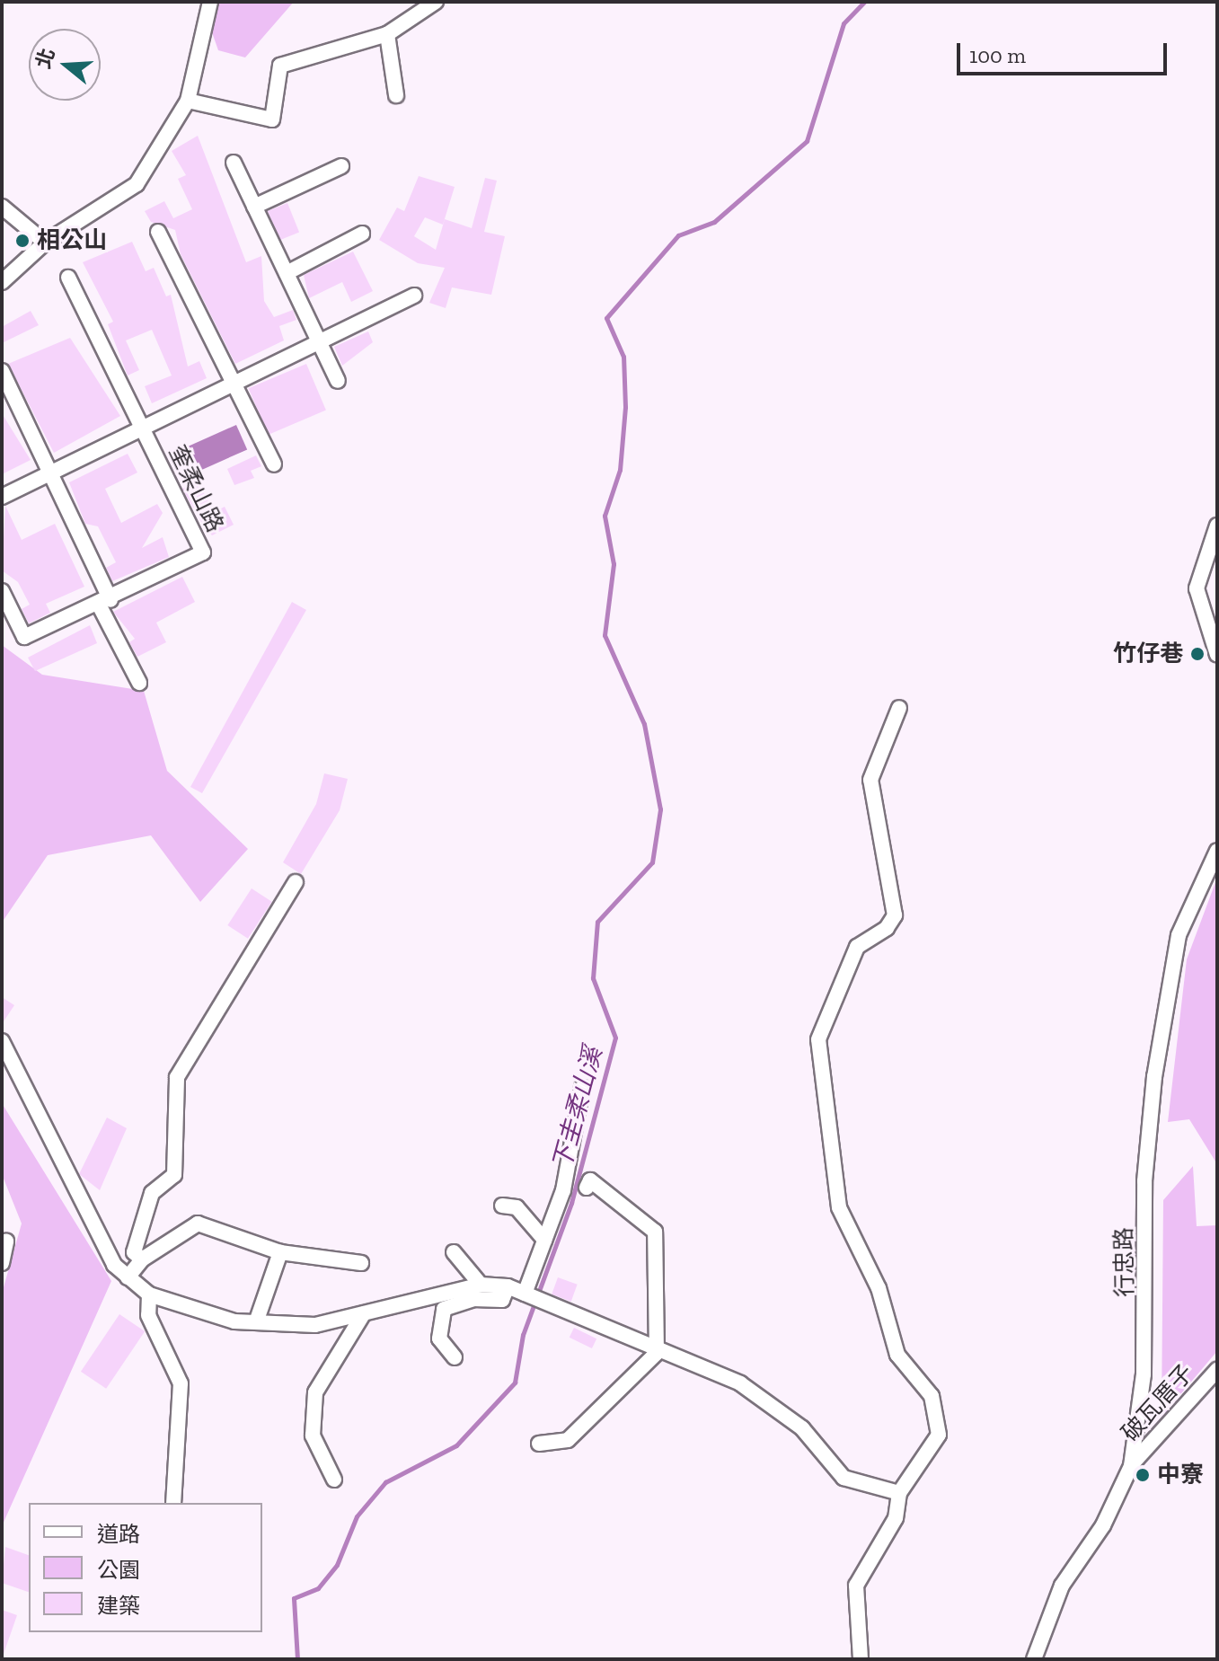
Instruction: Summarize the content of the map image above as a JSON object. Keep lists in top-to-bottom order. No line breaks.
{"streets":{"street":["奎柔山路","行忠路","破瓦厝子"]},"crossings":[["行忠路","破瓦厝子"]],"water":["下圭柔山溪"],"places":["相公山","竹仔巷","中寮"],"legend":["道路","公園","建築"],"scale_bar":"100 m","north":"left"}
